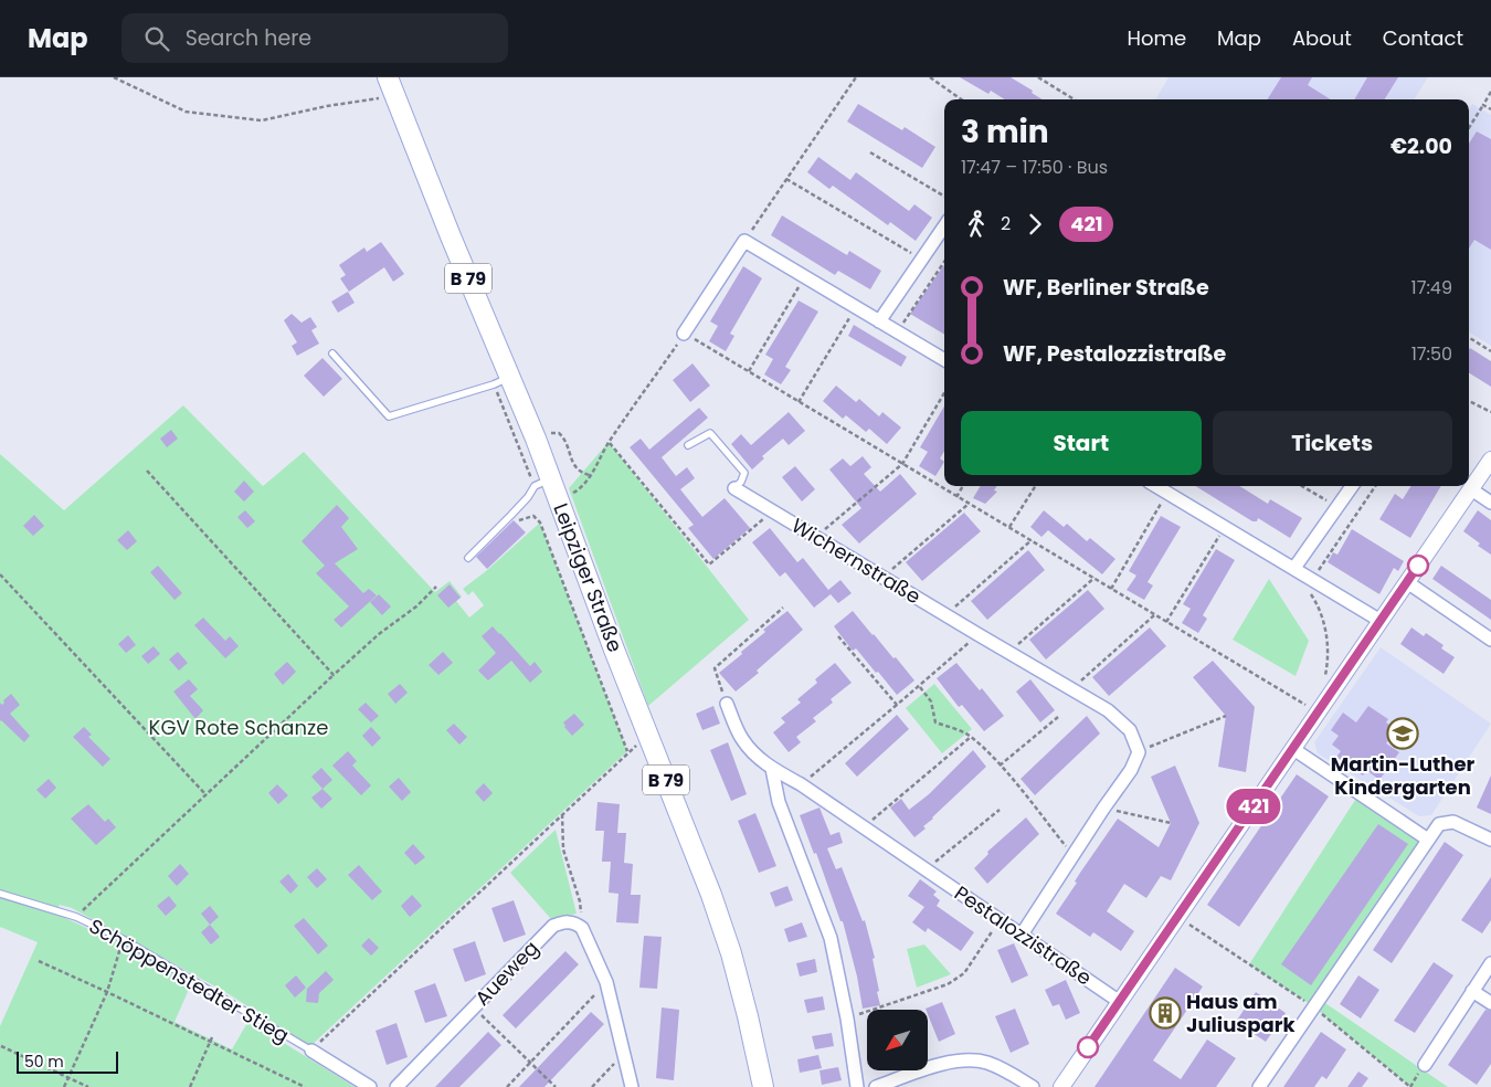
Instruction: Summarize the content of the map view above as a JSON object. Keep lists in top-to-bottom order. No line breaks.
{"streets":{"main road":["B 79","Leipziger Straße"],"street":["Wichernstraße","Pestalozzistraße","Aueweg","Schöppenstedter Stieg"]},"parks":["KGV Rote Schanze"],"places":{"school or university":["Martin-Luther Kindergarten"],"building":["Haus am Juliuspark"]},"lines":["bus line 421"],"scale_bar":"50 m","north":"bottom left","page":{"header":"Map","search":"Search here","nav":["Home","Map","About","Contact"],"on_map":"421","heading":["3 min","17:47 – 17:50 · Bus","€2.00"],"legs":["2","421"],"list":[{"name":"WF, Berliner Straße","value":"17:49"},{"name":"WF, Pestalozzistraße","value":"17:50"}],"buttons":["Start","Tickets"],"scale":"50 m"}}
